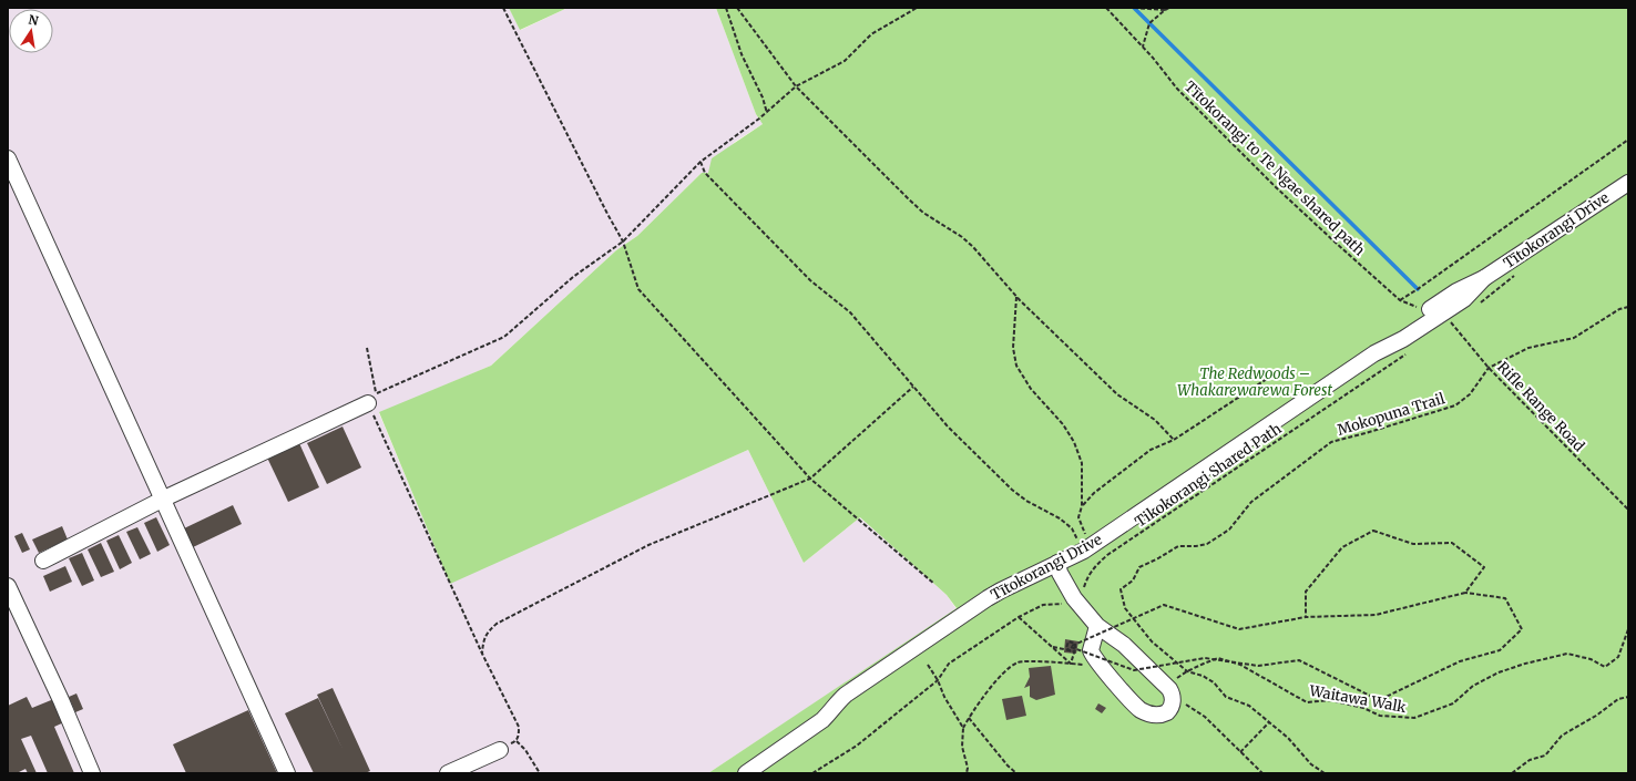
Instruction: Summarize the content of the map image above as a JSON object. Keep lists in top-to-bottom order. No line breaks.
{"streets":{"street":["Tītokorangi Drive"],"path":["Tītokorangi to Te Ngae shared path","Rifle Range Road","Mokopuna Trail","Tikokorangi Shared Path","Waitawa Walk"]},"crossings":[["Tītokorangi Drive","Rifle Range Road"],["Rifle Range Road","Mokopuna Trail"],["Mokopuna Trail","Waitawa Walk"]],"parks":["The Redwoods – Whakarewarewa Forest"],"north":"top"}
